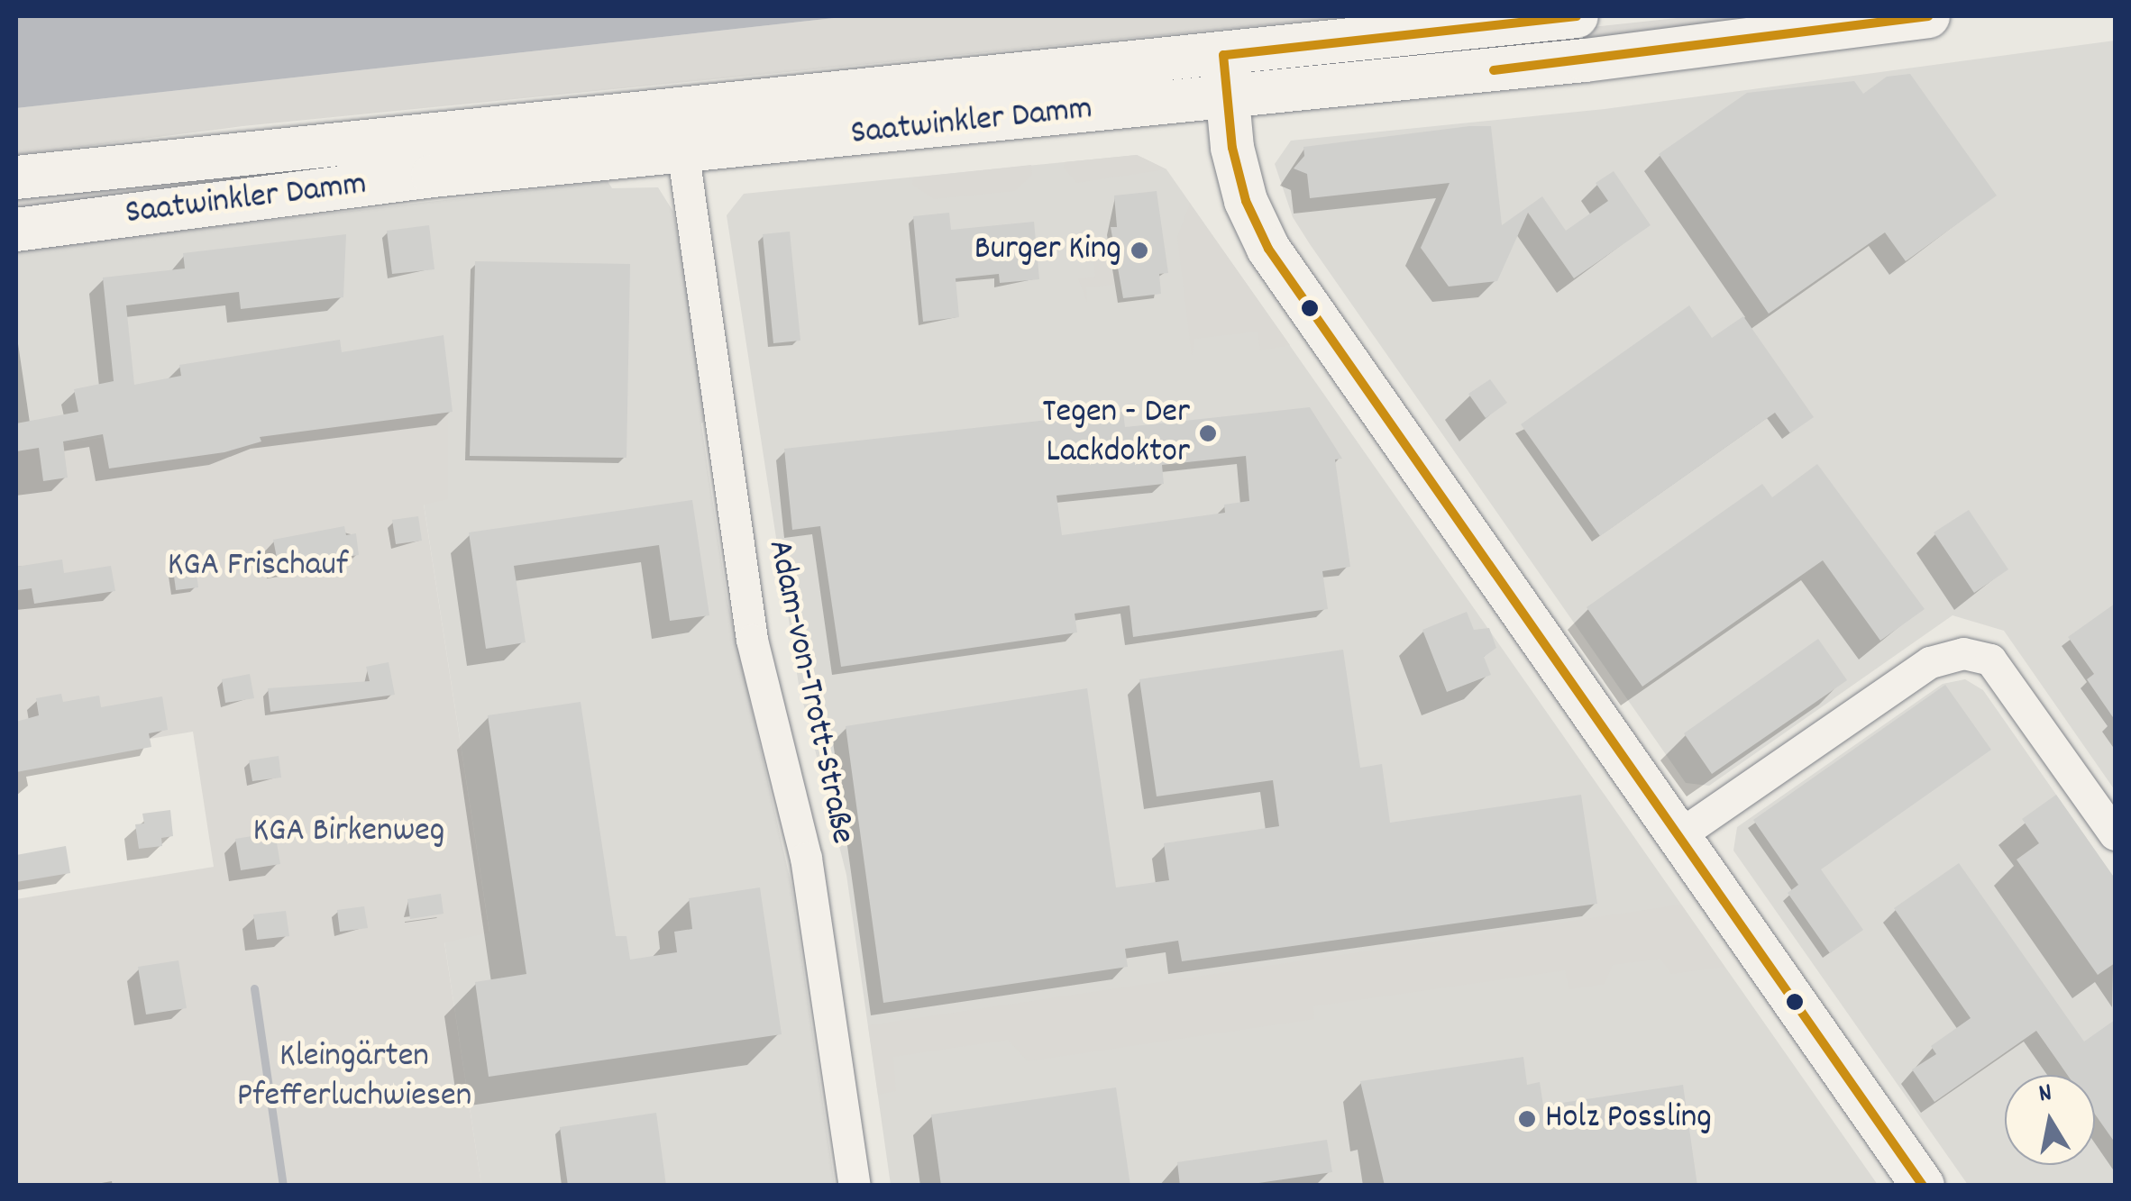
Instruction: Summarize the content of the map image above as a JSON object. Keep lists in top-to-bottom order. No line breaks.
{"streets":{"main road":["Saatwinkler Damm"],"street":["Adam-von-Trott-Straße"]},"crossings":[["Saatwinkler Damm","Adam-von-Trott-Straße"]],"parks":["KGA Frischauf","KGA Birkenweg","Kleingärten Pfefferluchwiesen"],"places":["Burger King","Tegen - Der Lackdoktor","Holz Possling"],"north":"top"}
